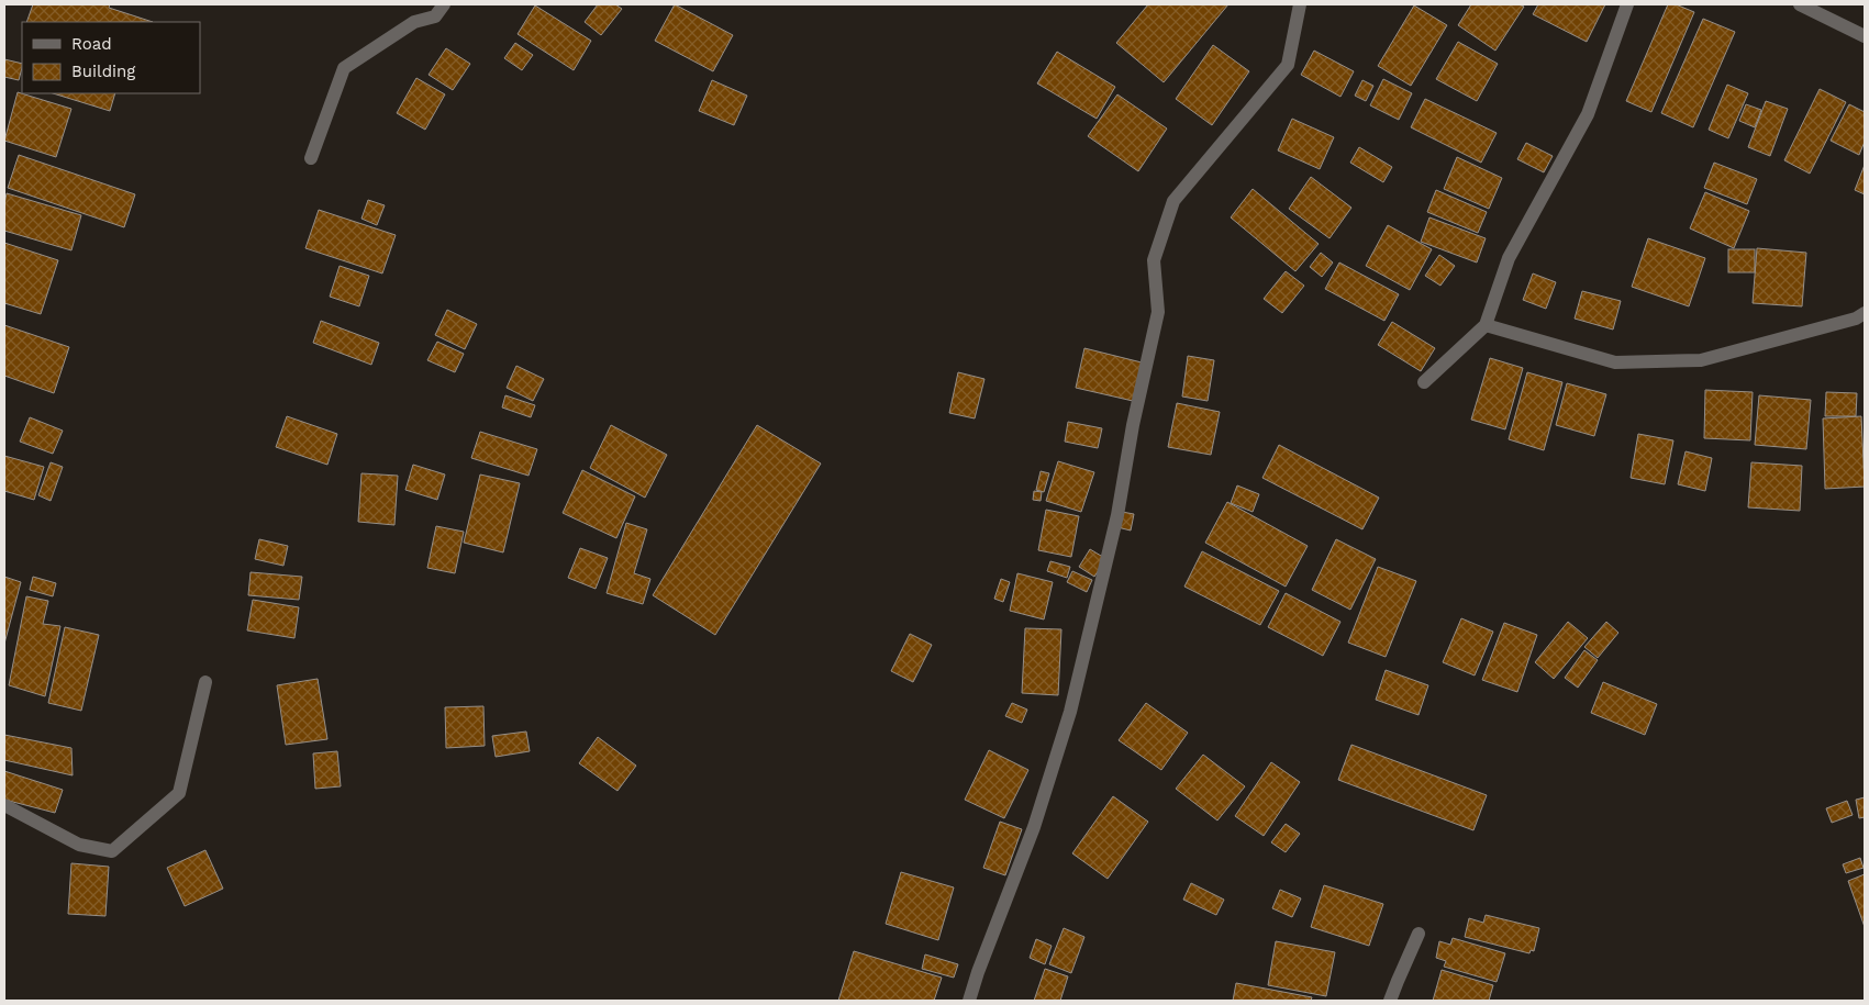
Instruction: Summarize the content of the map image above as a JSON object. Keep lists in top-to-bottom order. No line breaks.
{"legend":["Road","Building"]}
